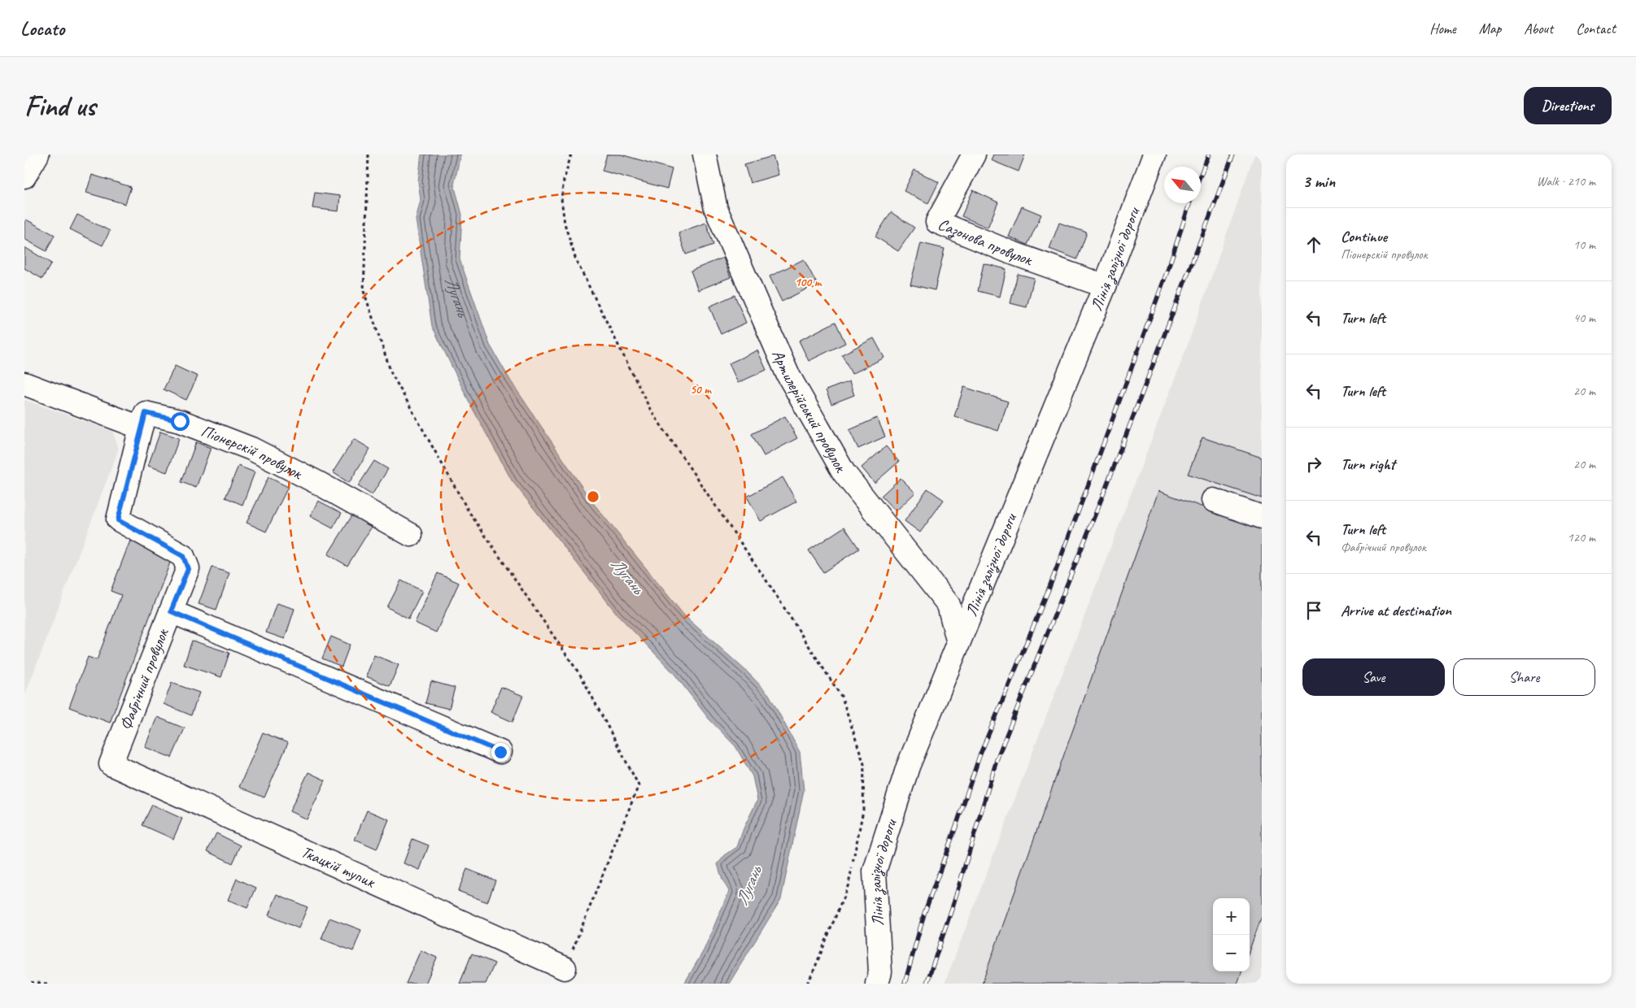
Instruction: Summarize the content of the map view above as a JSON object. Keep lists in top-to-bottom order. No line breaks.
{"streets":{"street":["Сазонова провулок","Лінія залізної дороги","Артилерійський провулок","Піонєрскій провулок","Фабрічний провулок","Ткацкій тупик"]},"crossings":[["Сазонова провулок","Лінія залізної дороги"],["Лінія залізної дороги","Артилерійський провулок"],["Фабрічний провулок","Ткацкій тупик"]],"water":["Лугань"],"north":"top left","page":{"header":"Locato","nav":["Home","Map","About","Contact"],"buttons":["Directions",["Save","Share"]],"title":"Find us","heading":["3 min","Walk · 210 m"],"list":[["Continue","Піонєрскій провулок","10 m"],["Turn left","40 m"],["Turn left","20 m"],["Turn right","20 m"],["Turn left","Фабрічний провулок","120 m"],"Arrive at destination"],"map_buttons":["+","−"]},"rings":["100 m","50 m"]}
